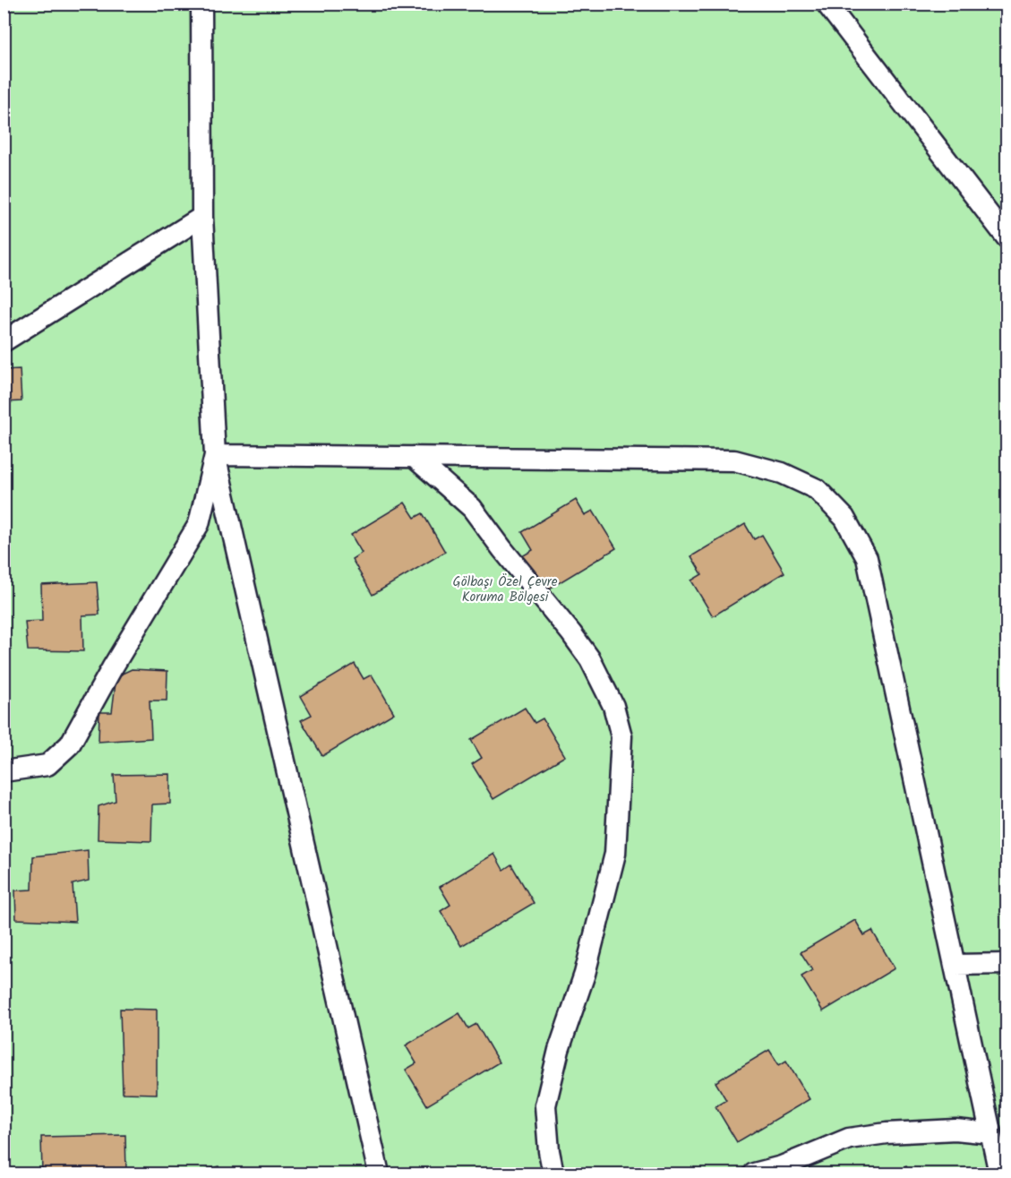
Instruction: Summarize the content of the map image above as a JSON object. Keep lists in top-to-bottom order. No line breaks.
{"parks":["Gölbaşı Özel Çevre Koruma Bölgesi"]}
